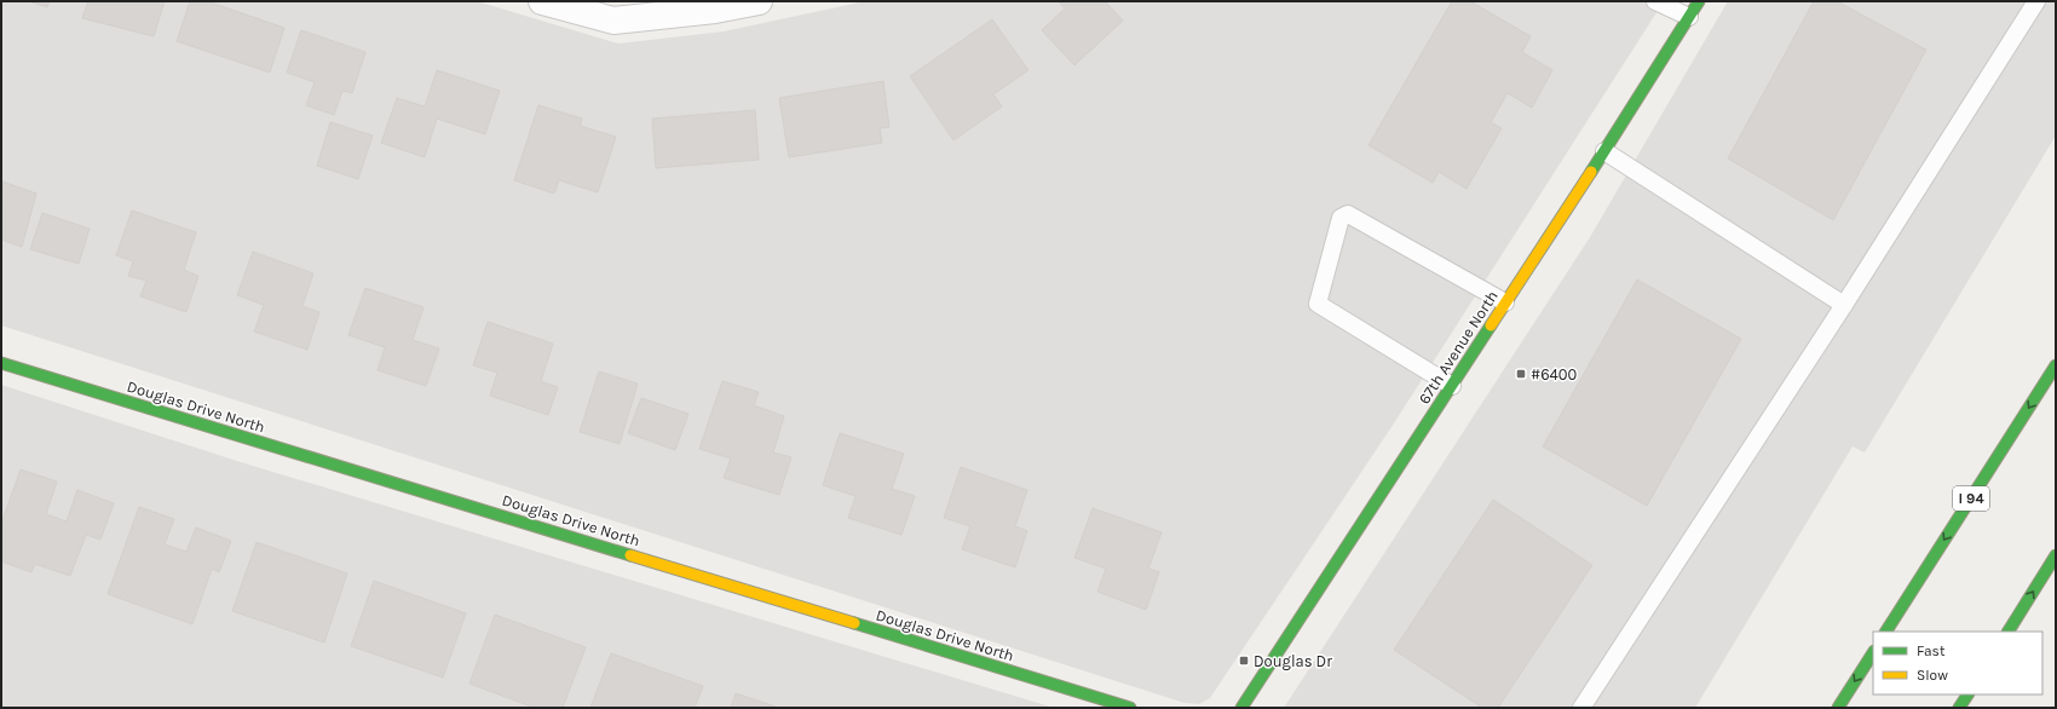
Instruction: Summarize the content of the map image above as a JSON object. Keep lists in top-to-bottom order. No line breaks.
{"streets":{"main road":["67th Avenue North","Douglas Drive North","I 94"]},"places":{"transit":["#6400","Douglas Dr"]},"legend":["Fast","Slow"]}
